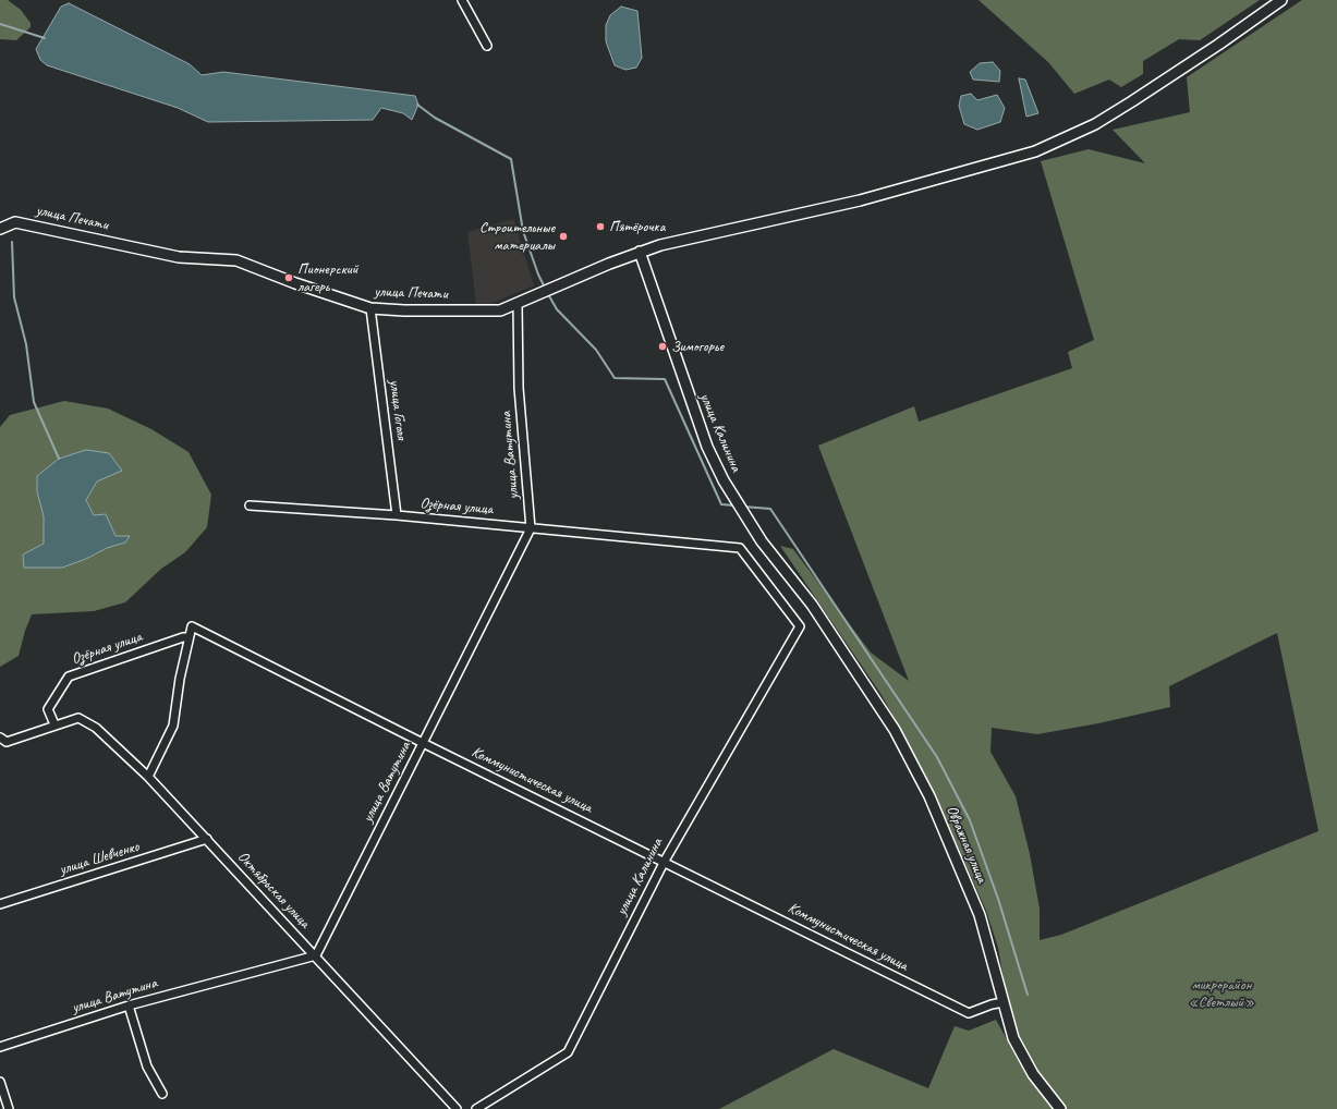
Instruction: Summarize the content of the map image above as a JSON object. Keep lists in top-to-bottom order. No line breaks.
{"streets":{"street":["улица Печати","улица Гоголя","улица Калинина","улица Ватутина","Озёрная улица","Коммунистическая улица","Овражная улица","улица Шевченко","Октябрьская улица"]},"crossings":[["улица Печати","улица Гоголя"],["улица Печати","улица Калинина"],["улица Печати","улица Ватутина"],["улица Гоголя","Озёрная улица"],["улица Калинина","Озёрная улица"],["улица Калинина","Коммунистическая улица"],["улица Калинина","Овражная улица"],["улица Ватутина","Озёрная улица"],["улица Ватутина","Коммунистическая улица"],["улица Ватутина","Октябрьская улица"],["Озёрная улица","Коммунистическая улица"],["Озёрная улица","Октябрьская улица"],["Коммунистическая улица","Овражная улица"],["улица Шевченко","Октябрьская улица"]],"parks":["микрорайон «Светлый»"],"places":["Пятёрочка","Строительные материалы","Пионерский лагерь","Зимогорье"]}
